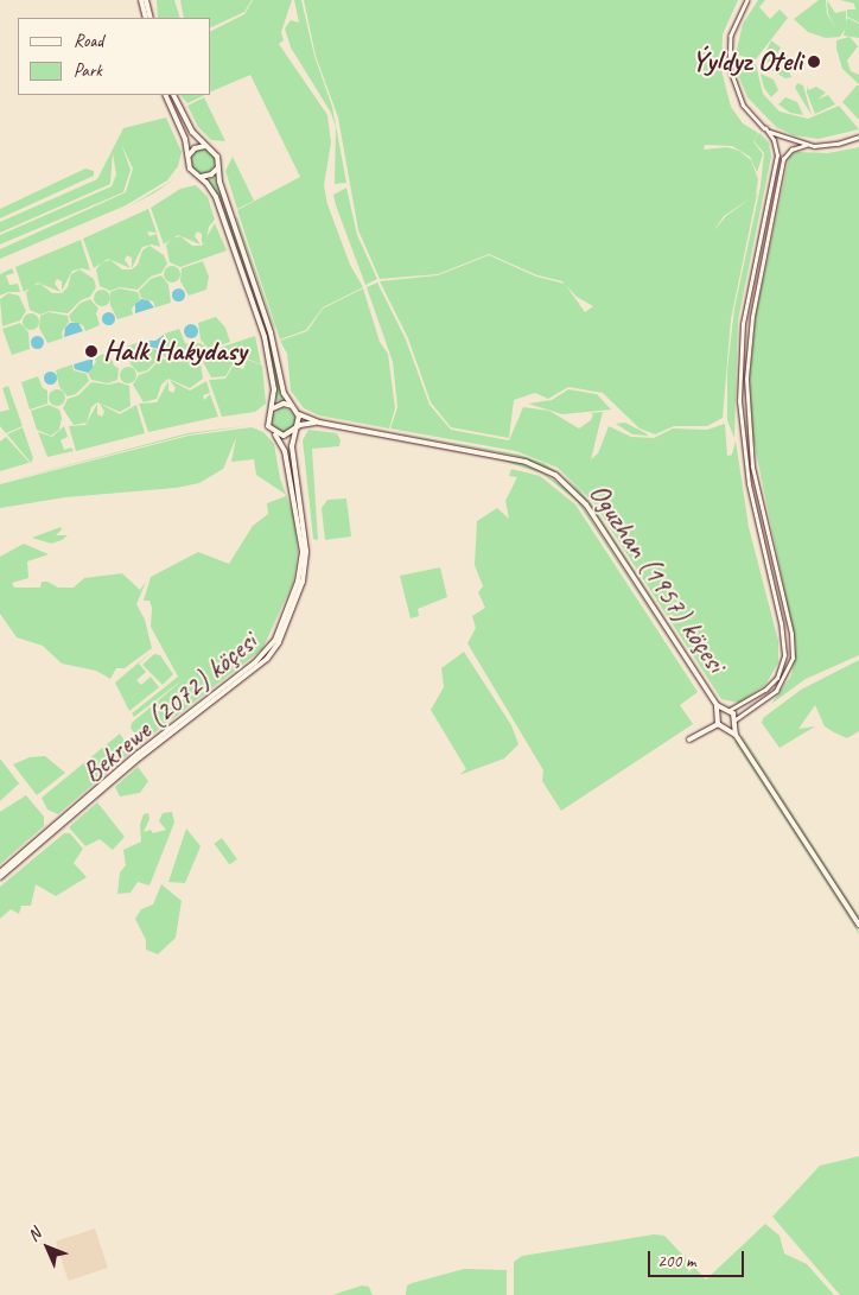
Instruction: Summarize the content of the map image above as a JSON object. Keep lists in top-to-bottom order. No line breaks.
{"streets":{"main road":["Oguzhan (1957) köçesi","Bekrewe (2072) köçesi"]},"crossings":[["Oguzhan (1957) köçesi","Bekrewe (2072) köçesi"]],"places":["Ýyldyz Oteli","Halk Hakydasy"],"legend":["Road","Park"],"scale_bar":"200 m","north":"top left"}
